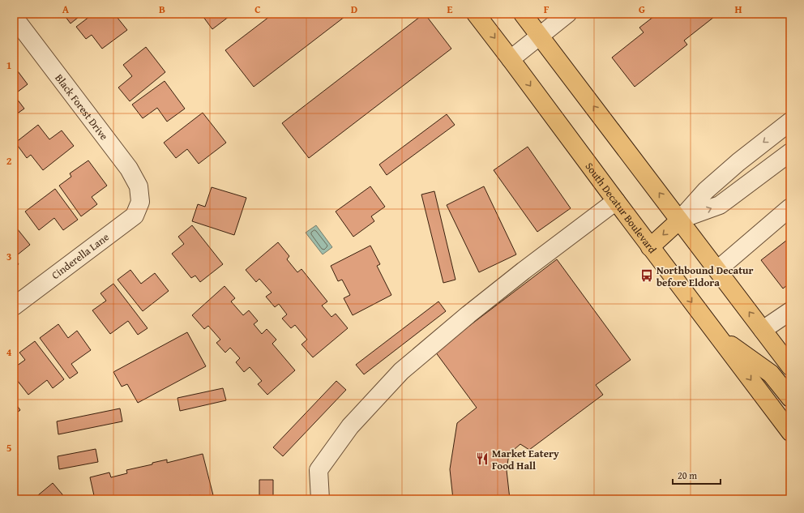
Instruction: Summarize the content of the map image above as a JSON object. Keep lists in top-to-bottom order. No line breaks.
{"streets":{"main road":["South Decatur Boulevard"],"street":["Black Forest Drive","Cinderella Lane"]},"crossings":[["Black Forest Drive","Cinderella Lane"]],"places":{"bus stop":["Northbound Decatur before Eldora"],"restaurant":["Market Eatery Food Hall"]},"scale_bar":"20 m","grid":{"columns":["A","B","C","D","E","F","G","H"],"rows":["1","2","3","4","5"]}}
